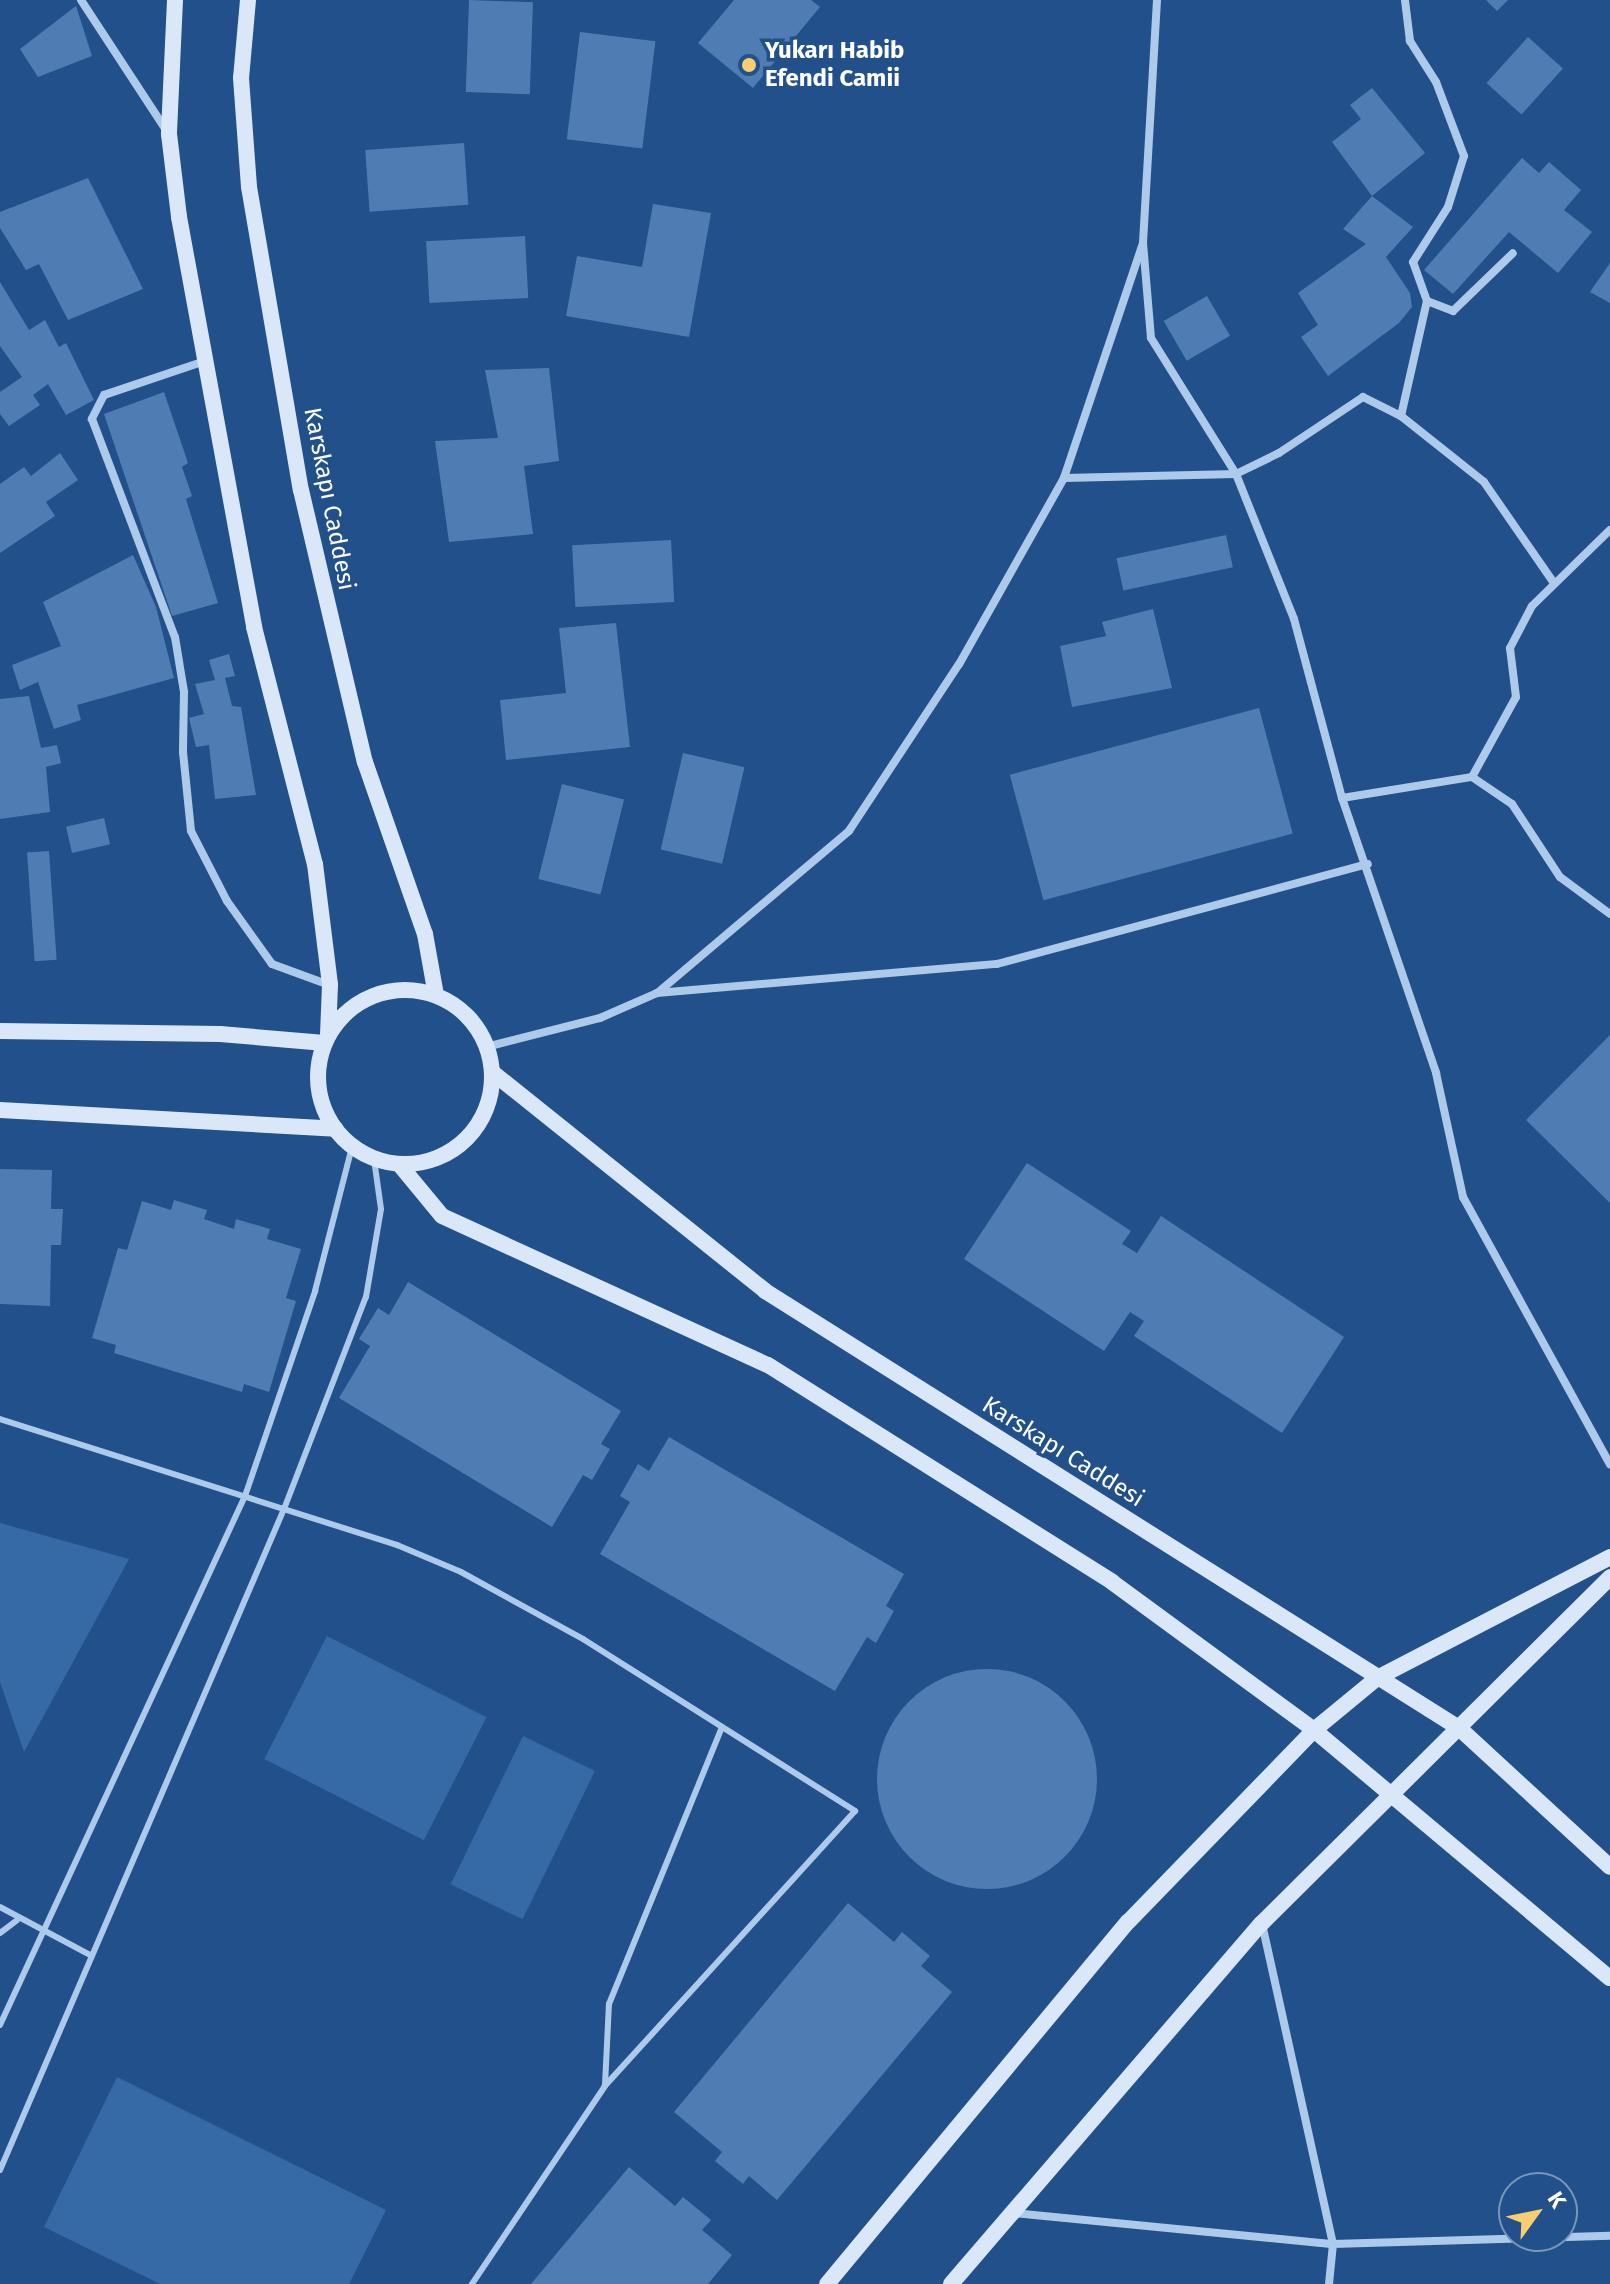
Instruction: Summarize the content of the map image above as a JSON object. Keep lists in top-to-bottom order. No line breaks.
{"streets":{"main road":["Karskapı Caddesi"]},"places":["Yukarı Habib Efendi Camii"],"north":"top right"}
